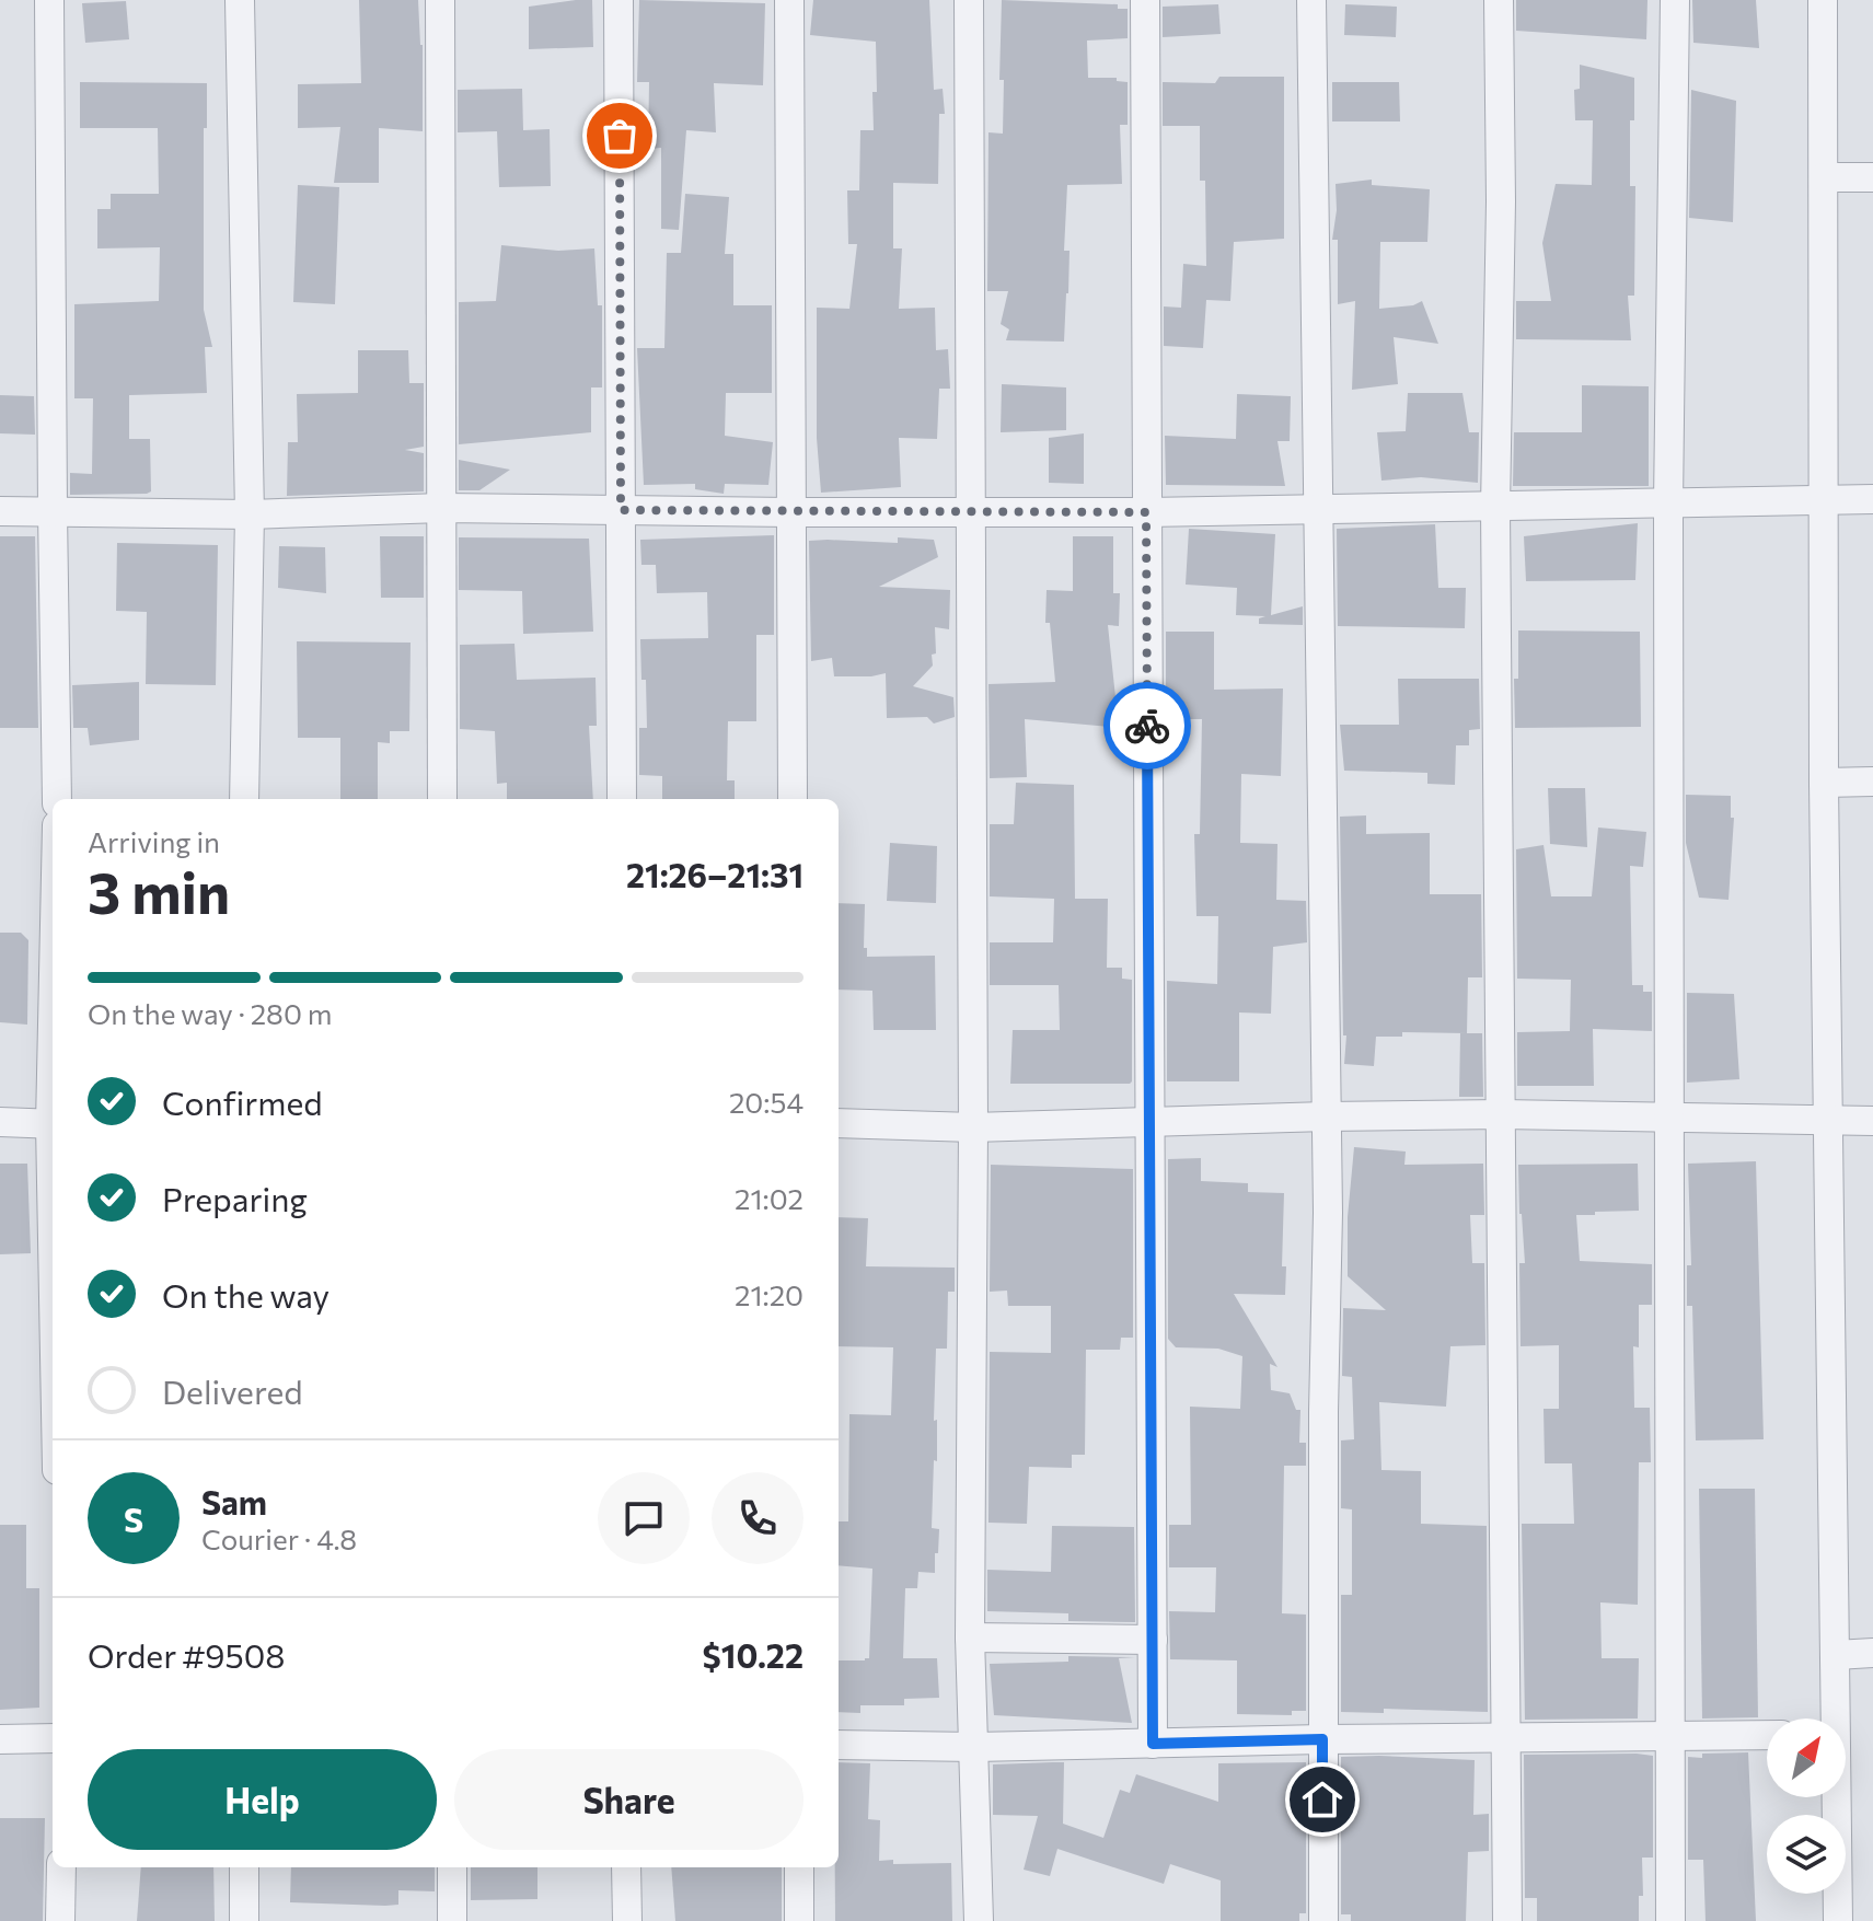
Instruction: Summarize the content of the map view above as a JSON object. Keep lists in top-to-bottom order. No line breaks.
{"north":"top right","page":{"heading":["3 min","Arriving in","21:26–21:31"],"panel":["Sam","Courier · 4.8","Order #9508","$10.22"],"bar":"On the way · 280 m","list":[["Confirmed","20:54"],["Preparing","21:02"],["On the way","21:20"],"Delivered"],"round":"S","buttons":["Help","Share"]}}
